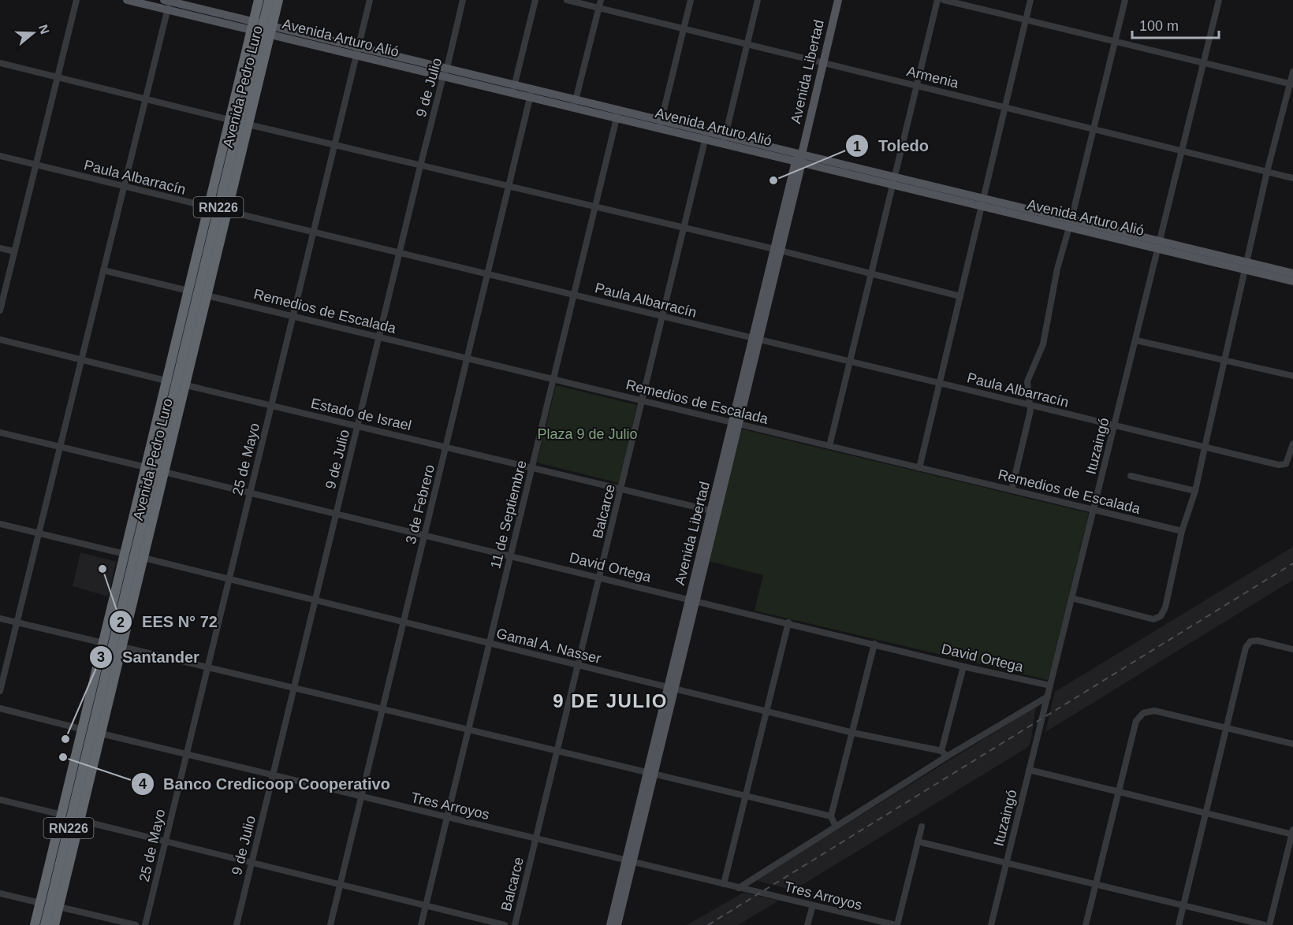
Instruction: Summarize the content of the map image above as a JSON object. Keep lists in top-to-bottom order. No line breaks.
{"streets":{"highway":["Avenida Pedro Luro","RN226"],"main road":["Avenida Arturo Alió","Avenida Libertad"],"street":["Armenia","9 de Julio","Paula Albarracín","Remedios de Escalada","Estado de Israel","Ituzaingó","25 de Mayo","3 de Febrero","Balcarce","11 de Septiembre","David Ortega","Gamal A. Nasser","Tres Arroyos"]},"crossings":[["Avenida Arturo Alió","Avenida Libertad"],["Avenida Arturo Alió","Avenida Pedro Luro"],["Avenida Arturo Alió","9 de Julio"],["Avenida Arturo Alió","Ituzaingó"],["Avenida Arturo Alió","25 de Mayo"],["Avenida Arturo Alió","3 de Febrero"],["Avenida Arturo Alió","Balcarce"],["Avenida Arturo Alió","11 de Septiembre"],["Avenida Libertad","Armenia"],["Avenida Libertad","Paula Albarracín"],["Avenida Libertad","Remedios de Escalada"],["Avenida Libertad","Estado de Israel"],["Avenida Libertad","David Ortega"],["Avenida Libertad","Gamal A. Nasser"],["Avenida Libertad","Tres Arroyos"],["Armenia","Ituzaingó"],["Avenida Pedro Luro","Paula Albarracín"],["Avenida Pedro Luro","Remedios de Escalada"],["Avenida Pedro Luro","Estado de Israel"],["Avenida Pedro Luro","David Ortega"],["Avenida Pedro Luro","Gamal A. Nasser"],["Avenida Pedro Luro","Tres Arroyos"],["9 de Julio","Paula Albarracín"],["9 de Julio","Remedios de Escalada"],["9 de Julio","Estado de Israel"],["9 de Julio","David Ortega"],["9 de Julio","Gamal A. Nasser"],["9 de Julio","Tres Arroyos"],["Paula Albarracín","Ituzaingó"],["Paula Albarracín","25 de Mayo"],["Paula Albarracín","3 de Febrero"],["Paula Albarracín","Balcarce"],["Paula Albarracín","11 de Septiembre"],["Remedios de Escalada","Ituzaingó"],["Remedios de Escalada","25 de Mayo"],["Remedios de Escalada","3 de Febrero"],["Remedios de Escalada","Balcarce"],["Remedios de Escalada","11 de Septiembre"],["Estado de Israel","25 de Mayo"],["Estado de Israel","3 de Febrero"],["Estado de Israel","Balcarce"],["Estado de Israel","11 de Septiembre"],["Ituzaingó","David Ortega"],["25 de Mayo","David Ortega"],["25 de Mayo","Gamal A. Nasser"],["25 de Mayo","Tres Arroyos"],["3 de Febrero","David Ortega"],["3 de Febrero","Gamal A. Nasser"],["3 de Febrero","Tres Arroyos"],["Balcarce","David Ortega"],["Balcarce","Gamal A. Nasser"],["Balcarce","Tres Arroyos"],["11 de Septiembre","David Ortega"],["11 de Septiembre","Gamal A. Nasser"],["11 de Septiembre","Tres Arroyos"]],"districts":["9 DE JULIO"],"parks":["Plaza 9 de Julio"],"places":["Toledo","EES N° 72","Santander","Banco Credicoop Cooperativo"],"scale_bar":"100 m","north":"right"}
